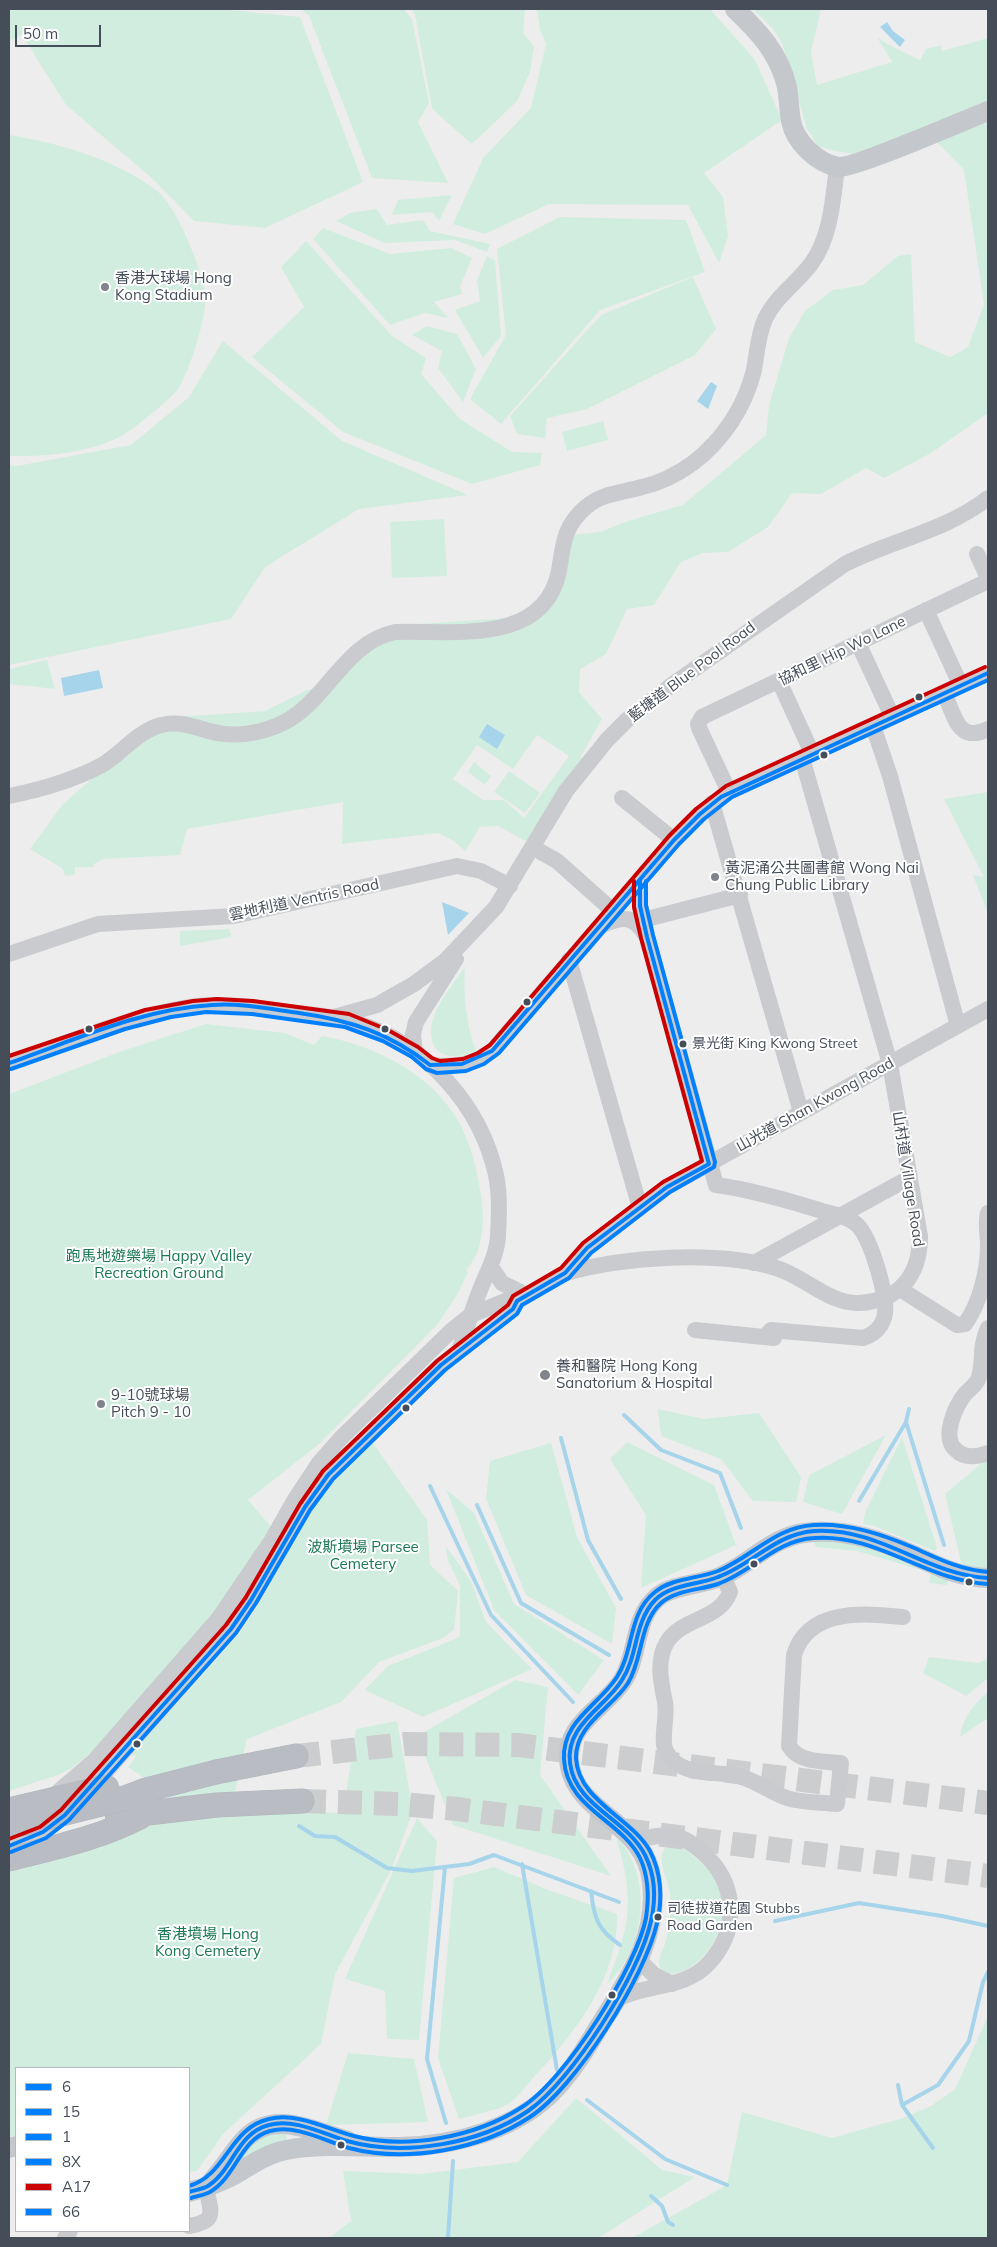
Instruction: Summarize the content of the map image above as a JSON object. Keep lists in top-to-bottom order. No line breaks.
{"streets":{"street":["協和里 Hip Wo Lane","藍塘道 Blue Pool Road","雲地利道 Ventris Road","山光道 Shan Kwong Road","山村道 Village Road"]},"crossings":[["協和里 Hip Wo Lane","山村道 Village Road"],["藍塘道 Blue Pool Road","雲地利道 Ventris Road"],["山光道 Shan Kwong Road","山村道 Village Road"]],"parks":["跑馬地遊樂場 Happy Valley Recreation Ground","波斯墳場 Parsee Cemetery","香港墳場 Hong Kong Cemetery"],"places":["香港大球場 Hong Kong Stadium","黃泥涌公共圖書館 Wong Nai Chung Public Library","景光街 King Kwong Street","養和醫院 Hong Kong Sanatorium & Hospital","9-10號球場 Pitch 9 - 10","司徒拔道花園 Stubbs Road Garden"],"lines":["transit line A17","transit line 1","transit line 8X","transit line 66","transit line 6","transit line 15"],"legend":["6","15","1","8X","A17","66"],"scale_bar":"50 m"}
